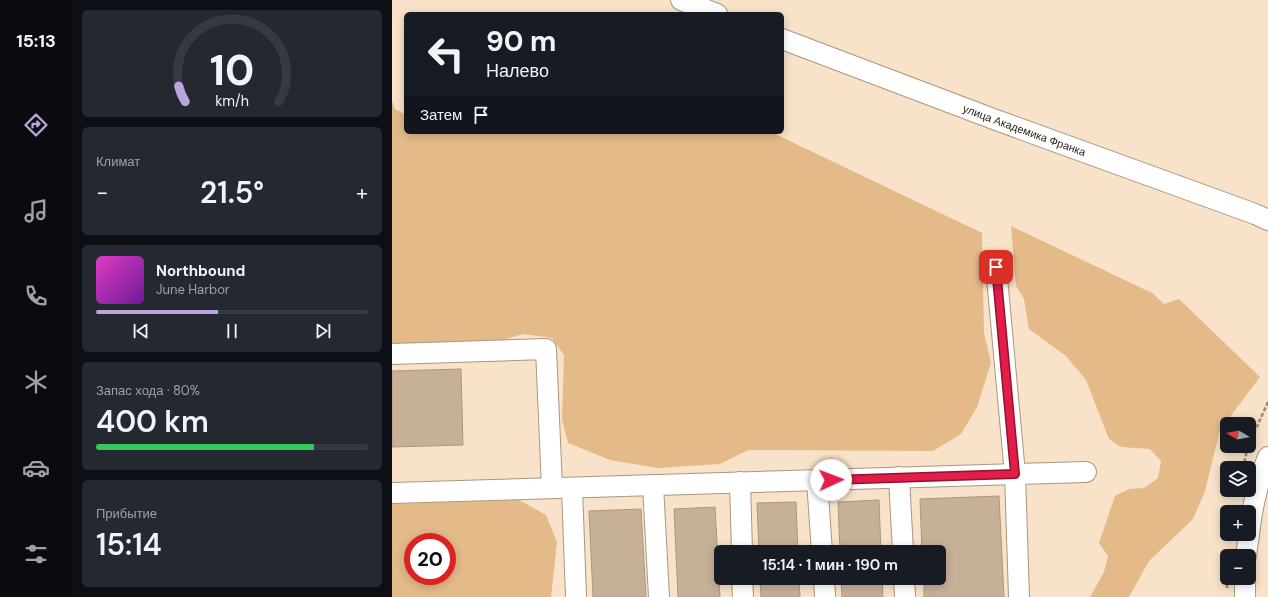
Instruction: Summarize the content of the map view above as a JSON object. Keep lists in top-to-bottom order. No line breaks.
{"streets":{"street":["улица Академика Франка"]},"north":"left","page":{"tabs":"15:13","turn":["90 m","Налево"],"then":"Затем","tile":["Климат",["Запас хода · 80%","400 km"],["Прибытие","15:14"]],"heat":["−","21.5°","+"],"song":["Northbound","June Harbor"],"map_buttons":["+","−"],"limit":"20","trip":"15:14 · 1 мин · 190 m","gauge":["10","km/h"]}}
